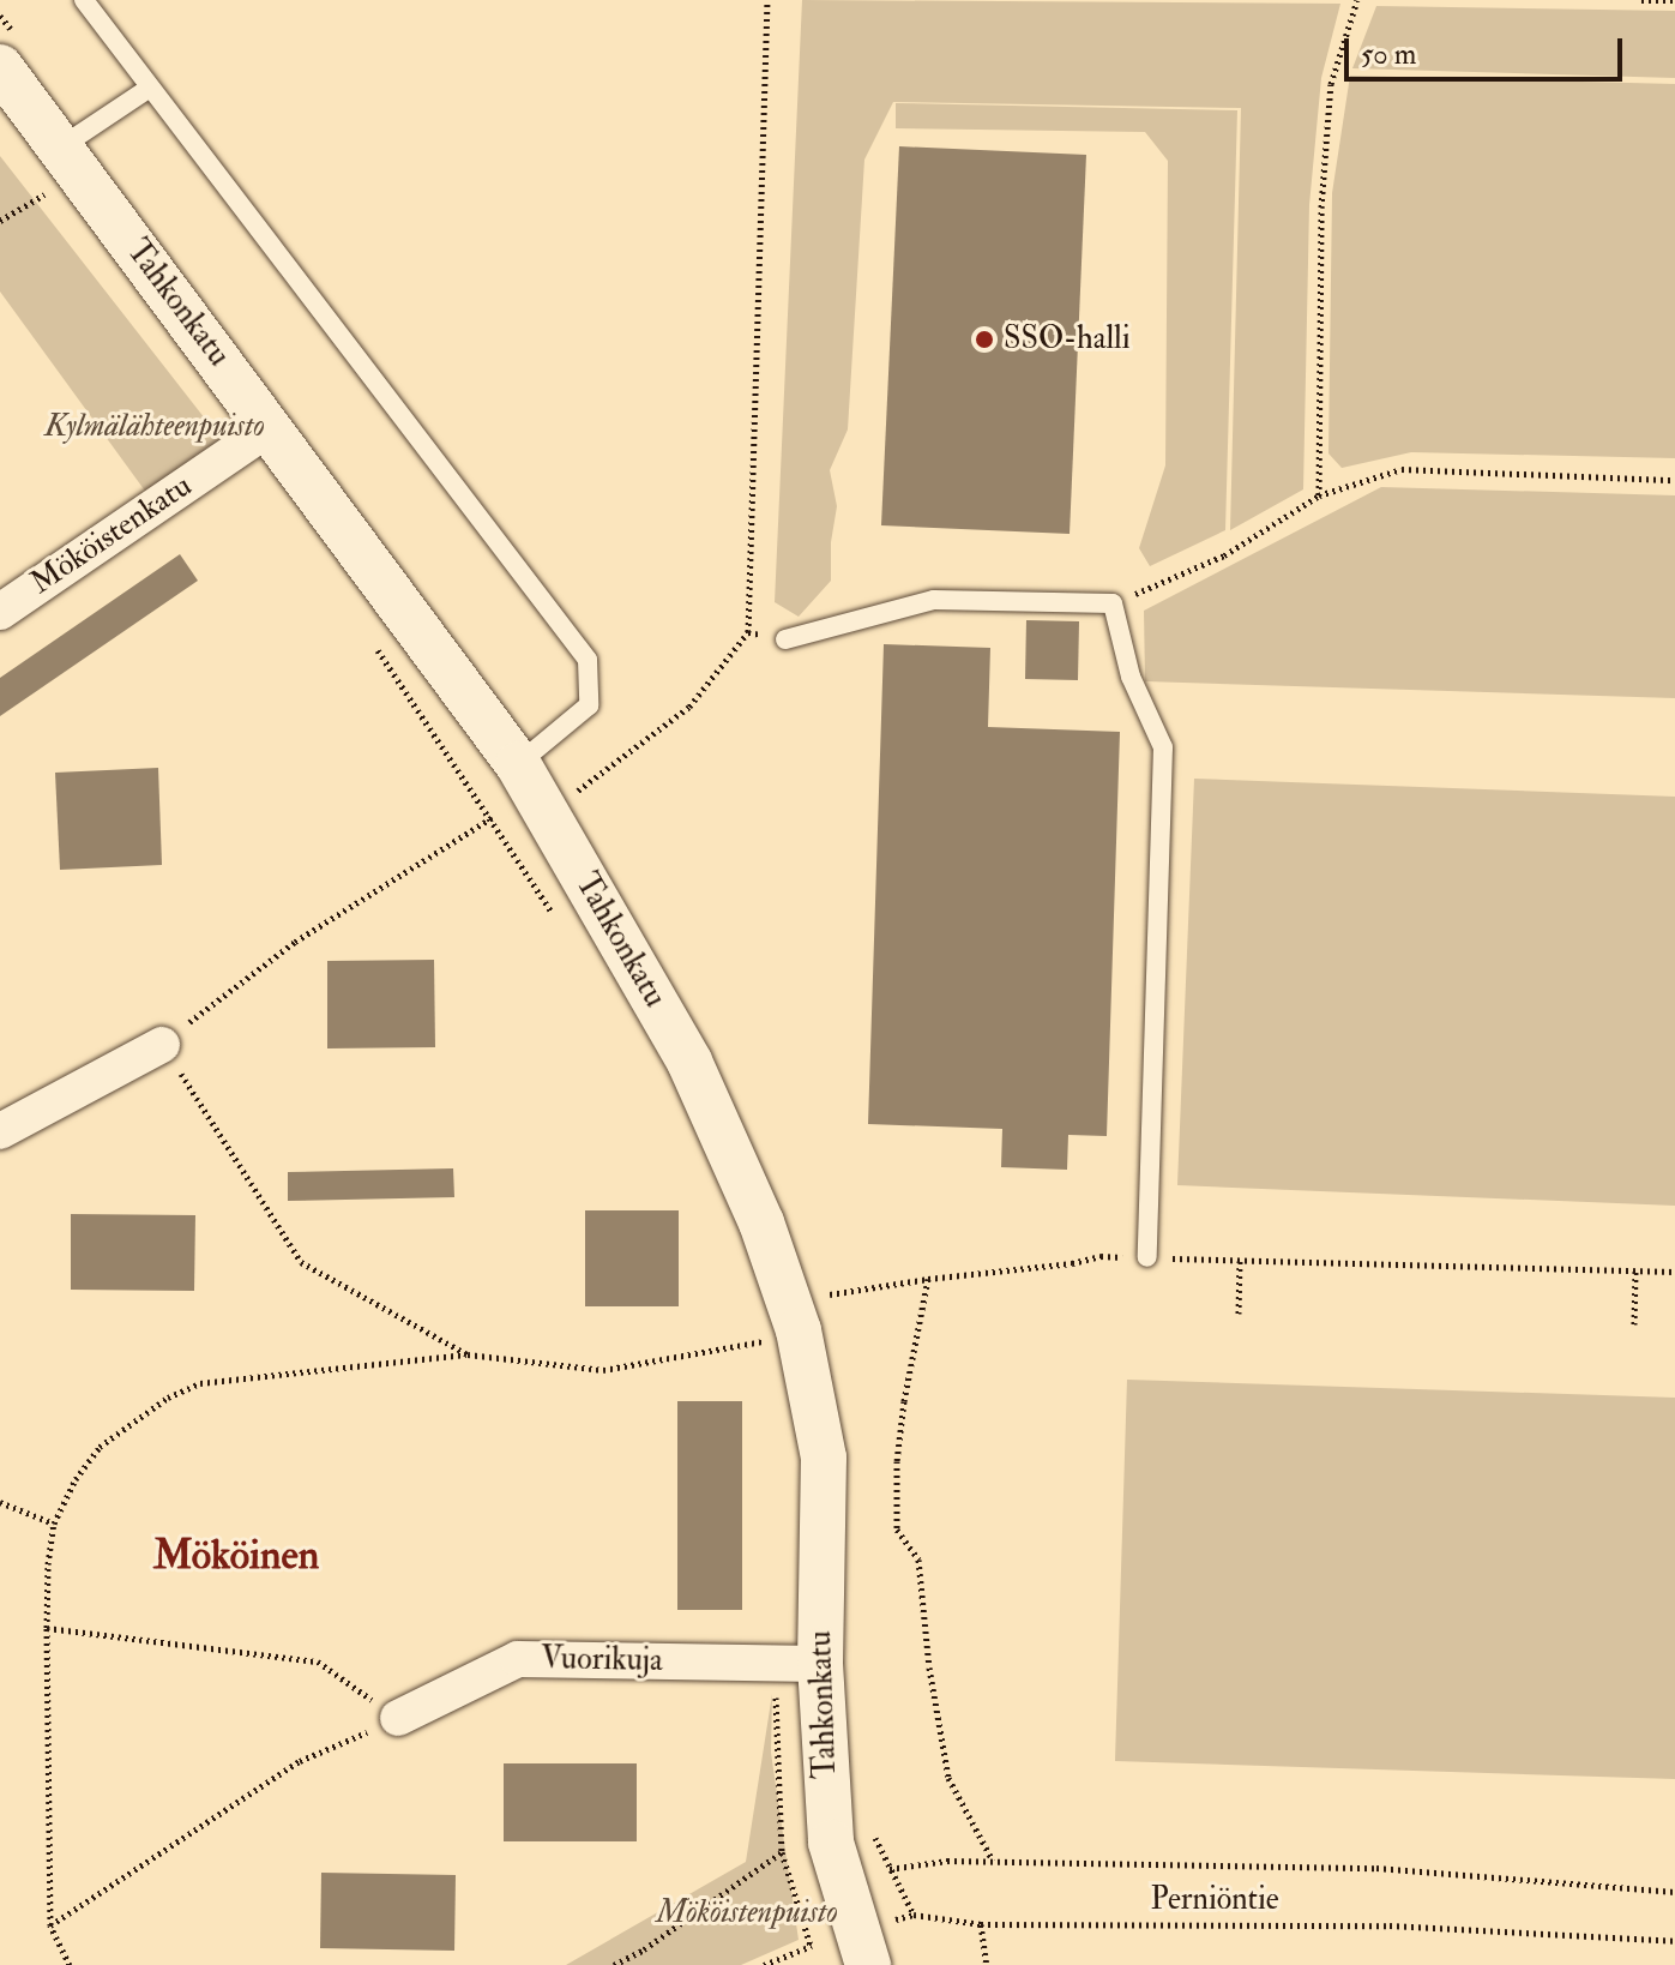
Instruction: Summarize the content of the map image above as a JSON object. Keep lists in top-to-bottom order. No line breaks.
{"streets":{"street":["Tahkonkatu","Mököistenkatu","Vuorikuja"],"path":["Perniöntie"]},"crossings":[["Tahkonkatu","Mököistenkatu"],["Tahkonkatu","Vuorikuja"],["Tahkonkatu","Perniöntie"]],"districts":["Mököinen"],"parks":["Kylmälähteenpuisto","Mököistenpuisto"],"places":["SSO-halli"],"scale_bar":"50 m"}
